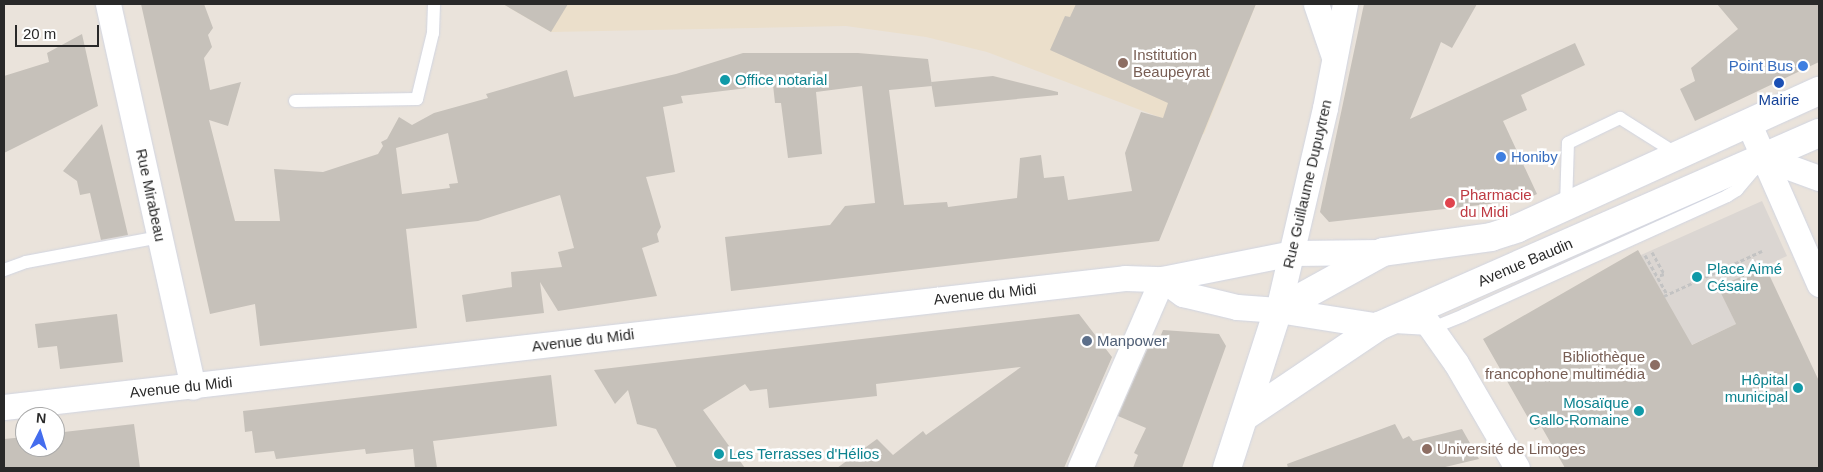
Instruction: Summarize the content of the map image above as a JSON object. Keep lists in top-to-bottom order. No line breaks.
{"streets":{"main road":["Avenue Baudin"],"street":["Rue Guillaume Dupuytren","Rue Mirabeau","Avenue du Midi"]},"crossings":[["Rue Guillaume Dupuytren","Avenue du Midi"],["Rue Mirabeau","Avenue du Midi"]],"places":["Institution Beaupeyrat","Point Bus","Office notarial","Mairie","Honiby","Pharmacie du Midi","Place Aimé Césaire","Manpower","Bibliothèque francophone multimédia","Hôpital municipal","Mosaïque Gallo-Romaine","Université de Limoges","Les Terrasses d'Hélios"],"scale_bar":"20 m","north":"top"}
